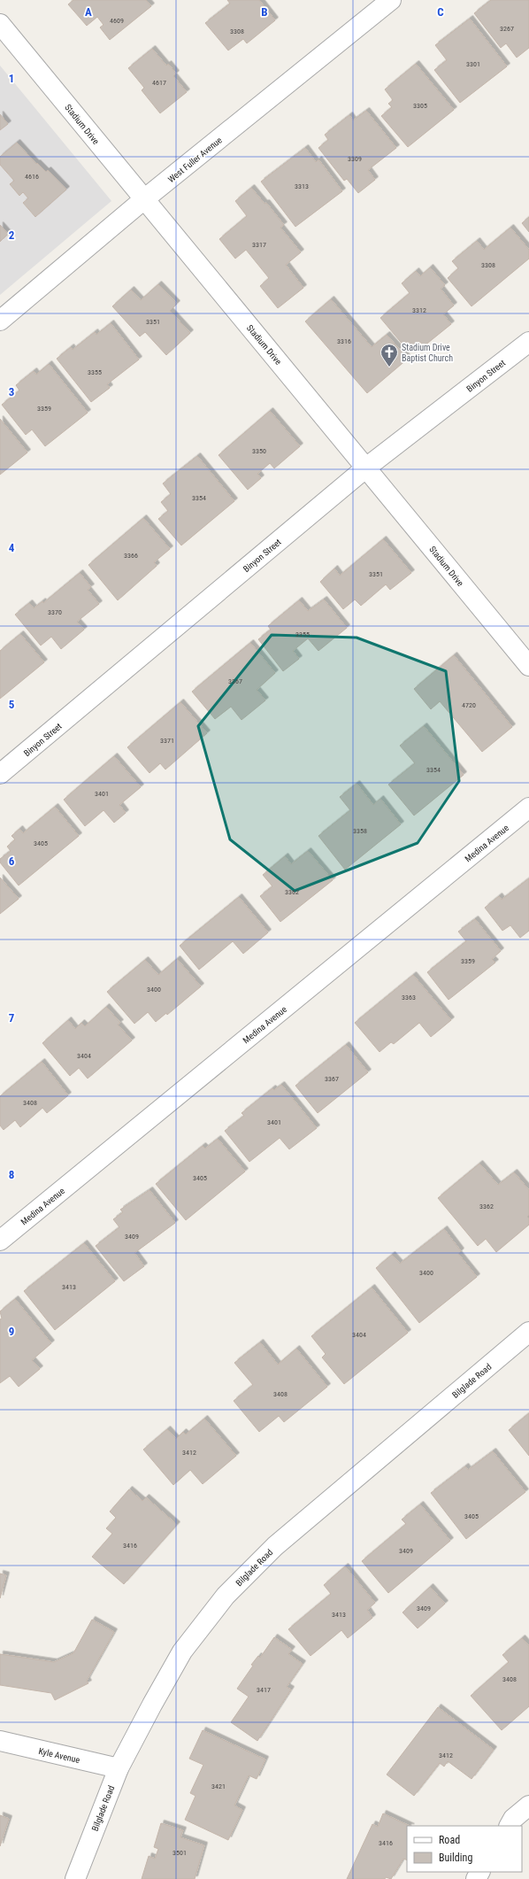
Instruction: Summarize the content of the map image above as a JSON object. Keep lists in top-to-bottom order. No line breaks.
{"streets":{"street":["Stadium Drive","West Fuller Avenue","Binyon Street","Medina Avenue","Bilglade Road","Kyle Avenue"]},"crossings":[["Stadium Drive","West Fuller Avenue"],["Stadium Drive","Binyon Street"],["Bilglade Road","Kyle Avenue"]],"places":{"church":["Stadium Drive Baptist Church"]},"house_numbers":["4609","3267","3308","3301","4617","3305","3309","4616","3313","3317","3308","3312","3351","3316","3355","3359","3350","3354","3366","3351","3370","3355","3367","4720","3371","3354","3401","3358","3405","3362","3359","3400","3363","3404","3367","3408","3401","3405","3362","3409","3400","3413","3404","3408","3412","3405","3416","3409","3409","3413","3408","3417","3412","3421","3416","3501"],"legend":["Road","Building"],"grid":{"columns":["A","B","C"],"rows":["1","2","3","4","5","6","7","8","9"]}}
